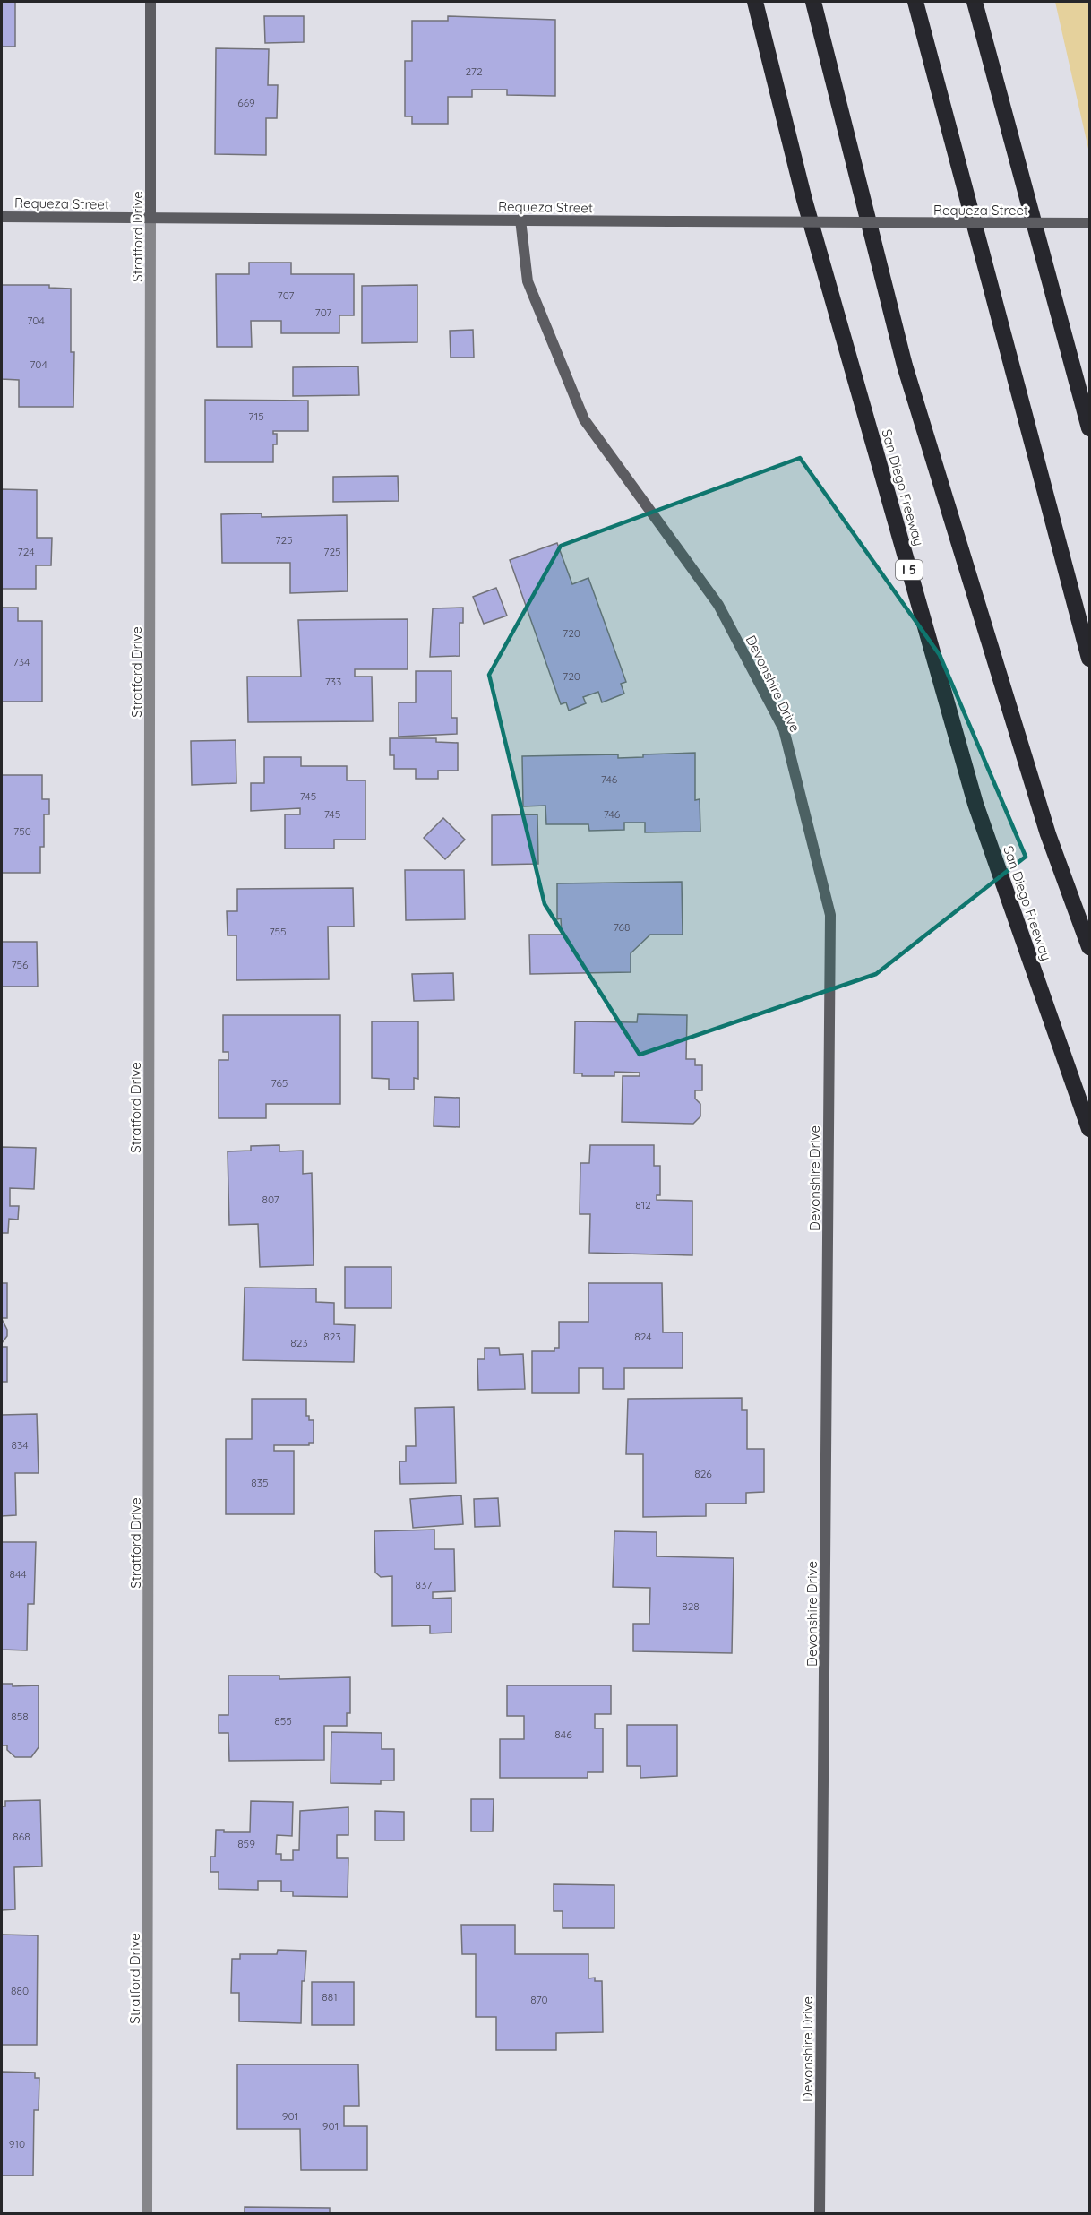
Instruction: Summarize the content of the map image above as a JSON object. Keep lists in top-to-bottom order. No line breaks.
{"streets":{"highway":["San Diego Freeway","I 5"],"street":["Requeza Street","Stratford Drive","Devonshire Drive"]},"crossings":[["Requeza Street","Stratford Drive"],["Requeza Street","Devonshire Drive"]],"house_numbers":["272","669","707","707","704","704","715","725","724","725","720","734","720","733","746","745","745","746","750","768","755","756","765","807","812","823","824","823","834","826","835","844","837","828","858","855","846","868","859","880","881","870","901","901","910"]}
